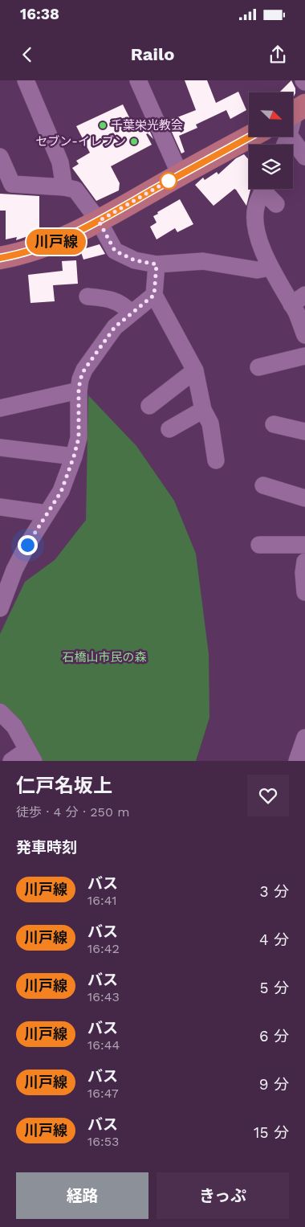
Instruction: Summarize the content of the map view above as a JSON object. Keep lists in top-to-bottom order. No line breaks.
{"parks":["石橋山市民の森"],"places":["千葉栄光教会","セブン-イレブン"],"lines":["bus line 川戸線"],"north":"bottom right","page":{"status":"16:38","header":"Railo","on_map":"川戸線","heading":[["仁戸名坂上","徒歩 · 4 分 · 250 m"],"発車時刻"],"list":[{"mark":"川戸線","name":"バス","note":"16:41","value":"3 分"},{"mark":"川戸線","name":"バス","note":"16:42","value":"4 分"},{"mark":"川戸線","name":"バス","note":"16:43","value":"5 分"},{"mark":"川戸線","name":"バス","note":"16:44","value":"6 分"},{"mark":"川戸線","name":"バス","note":"16:47","value":"9 分"},{"mark":"川戸線","name":"バス","note":"16:53","value":"15 分"}],"buttons":["経路","きっぷ"]}}
